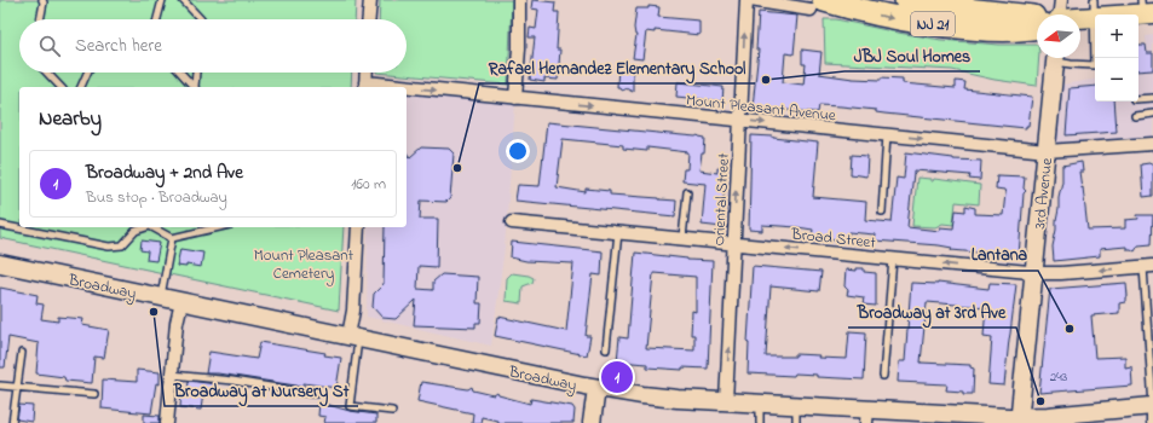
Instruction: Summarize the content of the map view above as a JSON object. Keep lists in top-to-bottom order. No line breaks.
{"streets":{"highway":["NJ 21"],"main road":["3rd Avenue","Broadway"],"street":["Mount Pleasant Avenue","Oriental Street","Broad Street"]},"crossings":[["Mount Pleasant Avenue","3rd Avenue"],["Mount Pleasant Avenue","Oriental Street"],["3rd Avenue","Broad Street"],["3rd Avenue","Broadway"],["Oriental Street","Broad Street"],["Oriental Street","Broadway"]],"one_way":["Mount Pleasant Avenue","Oriental Street","Broad Street"],"parks":["Mount Pleasant Cemetery"],"places":["JBJ Soul Homes","Rafael Hernandez Elementary School","Broadway at Nursery St","Lantana","Broadway at 3rd Ave"],"house_numbers":["243"],"north":"left","page":{"map_buttons":["+","−"],"search":"Search here","heading":"Nearby","list":[{"mark":"1","name":"Broadway + 2nd Ave","note":"Bus stop · Broadway","value":"160 m"}],"pins":"1"}}
